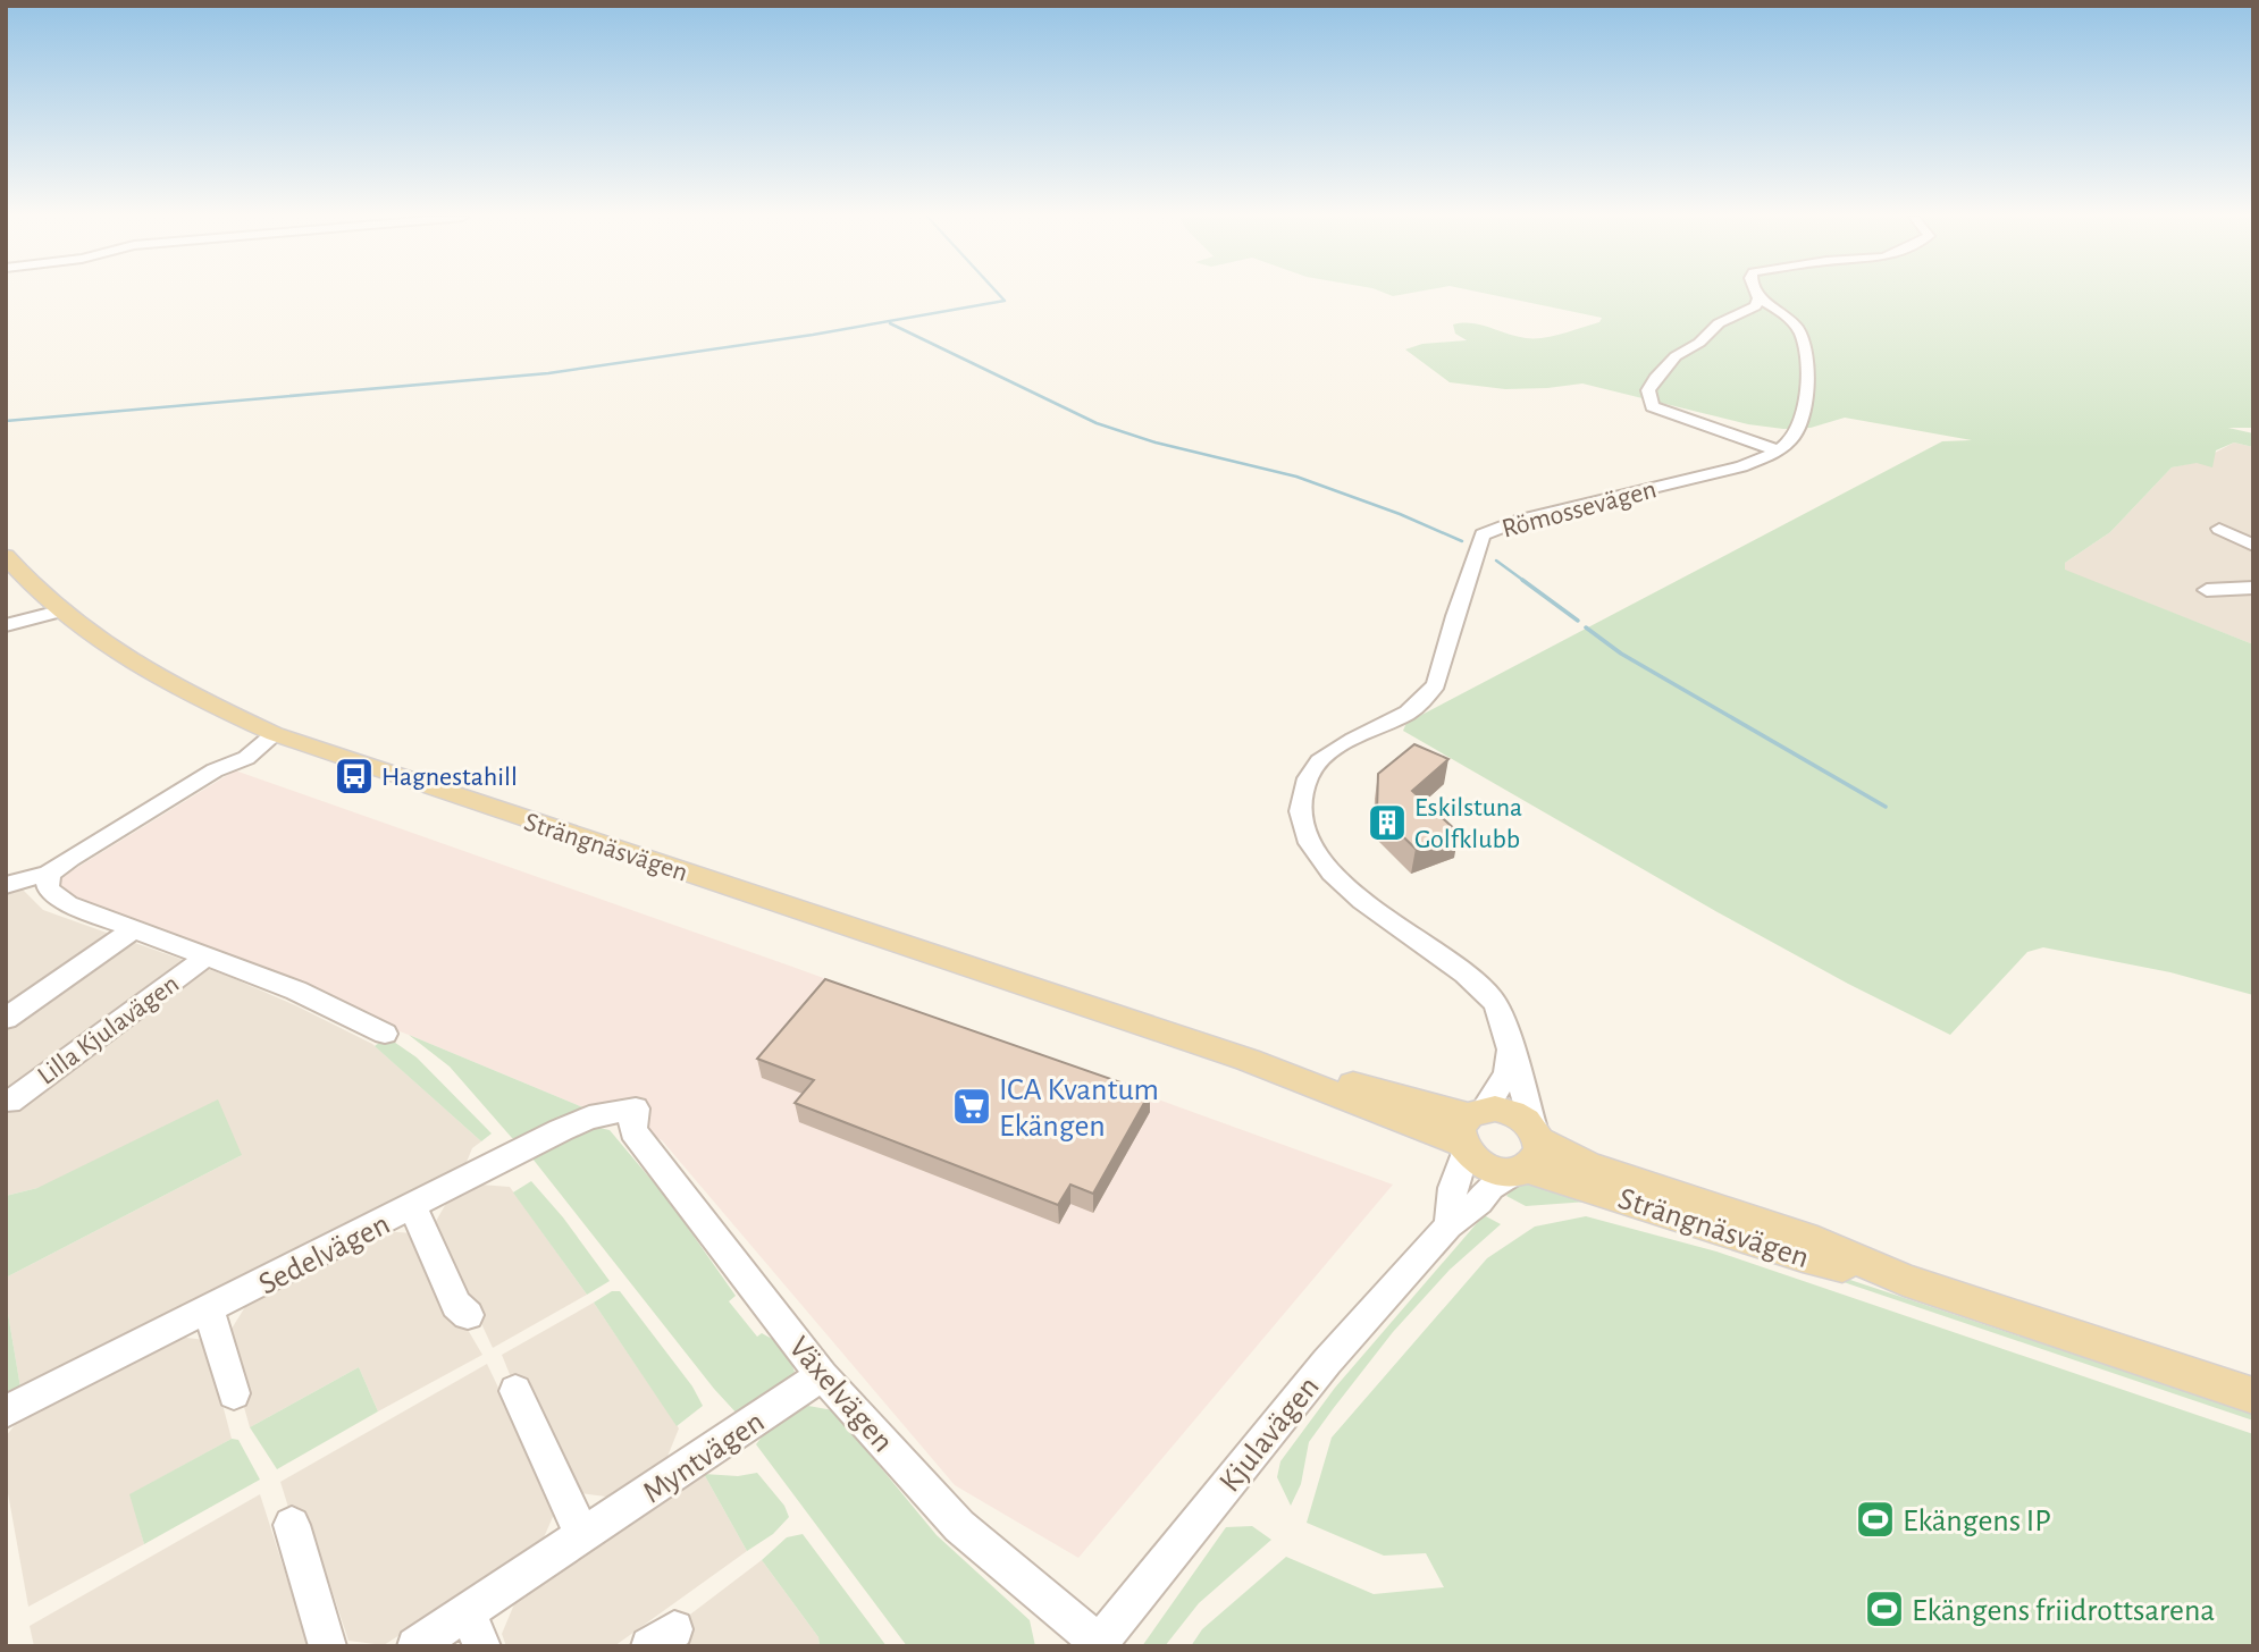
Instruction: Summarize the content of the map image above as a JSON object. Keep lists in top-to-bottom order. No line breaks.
{"streets":{"main road":["Strängnäsvägen"],"street":["Römossevägen","Lilla Kjulavägen","Sedelvägen","Växelvägen","Kjulavägen","Myntvägen"]},"crossings":[["Römossevägen","Strängnäsvägen"],["Römossevägen","Kjulavägen"],["Strängnäsvägen","Kjulavägen"],["Sedelvägen","Växelvägen"],["Växelvägen","Kjulavägen"],["Växelvägen","Myntvägen"]],"places":{"bus stop":["Hagnestahill"],"building":["Eskilstuna Golfklubb"],"supermarket":["ICA Kvantum Ekängen"],"sports":["Ekängens IP","Ekängens friidrottsarena"]}}
